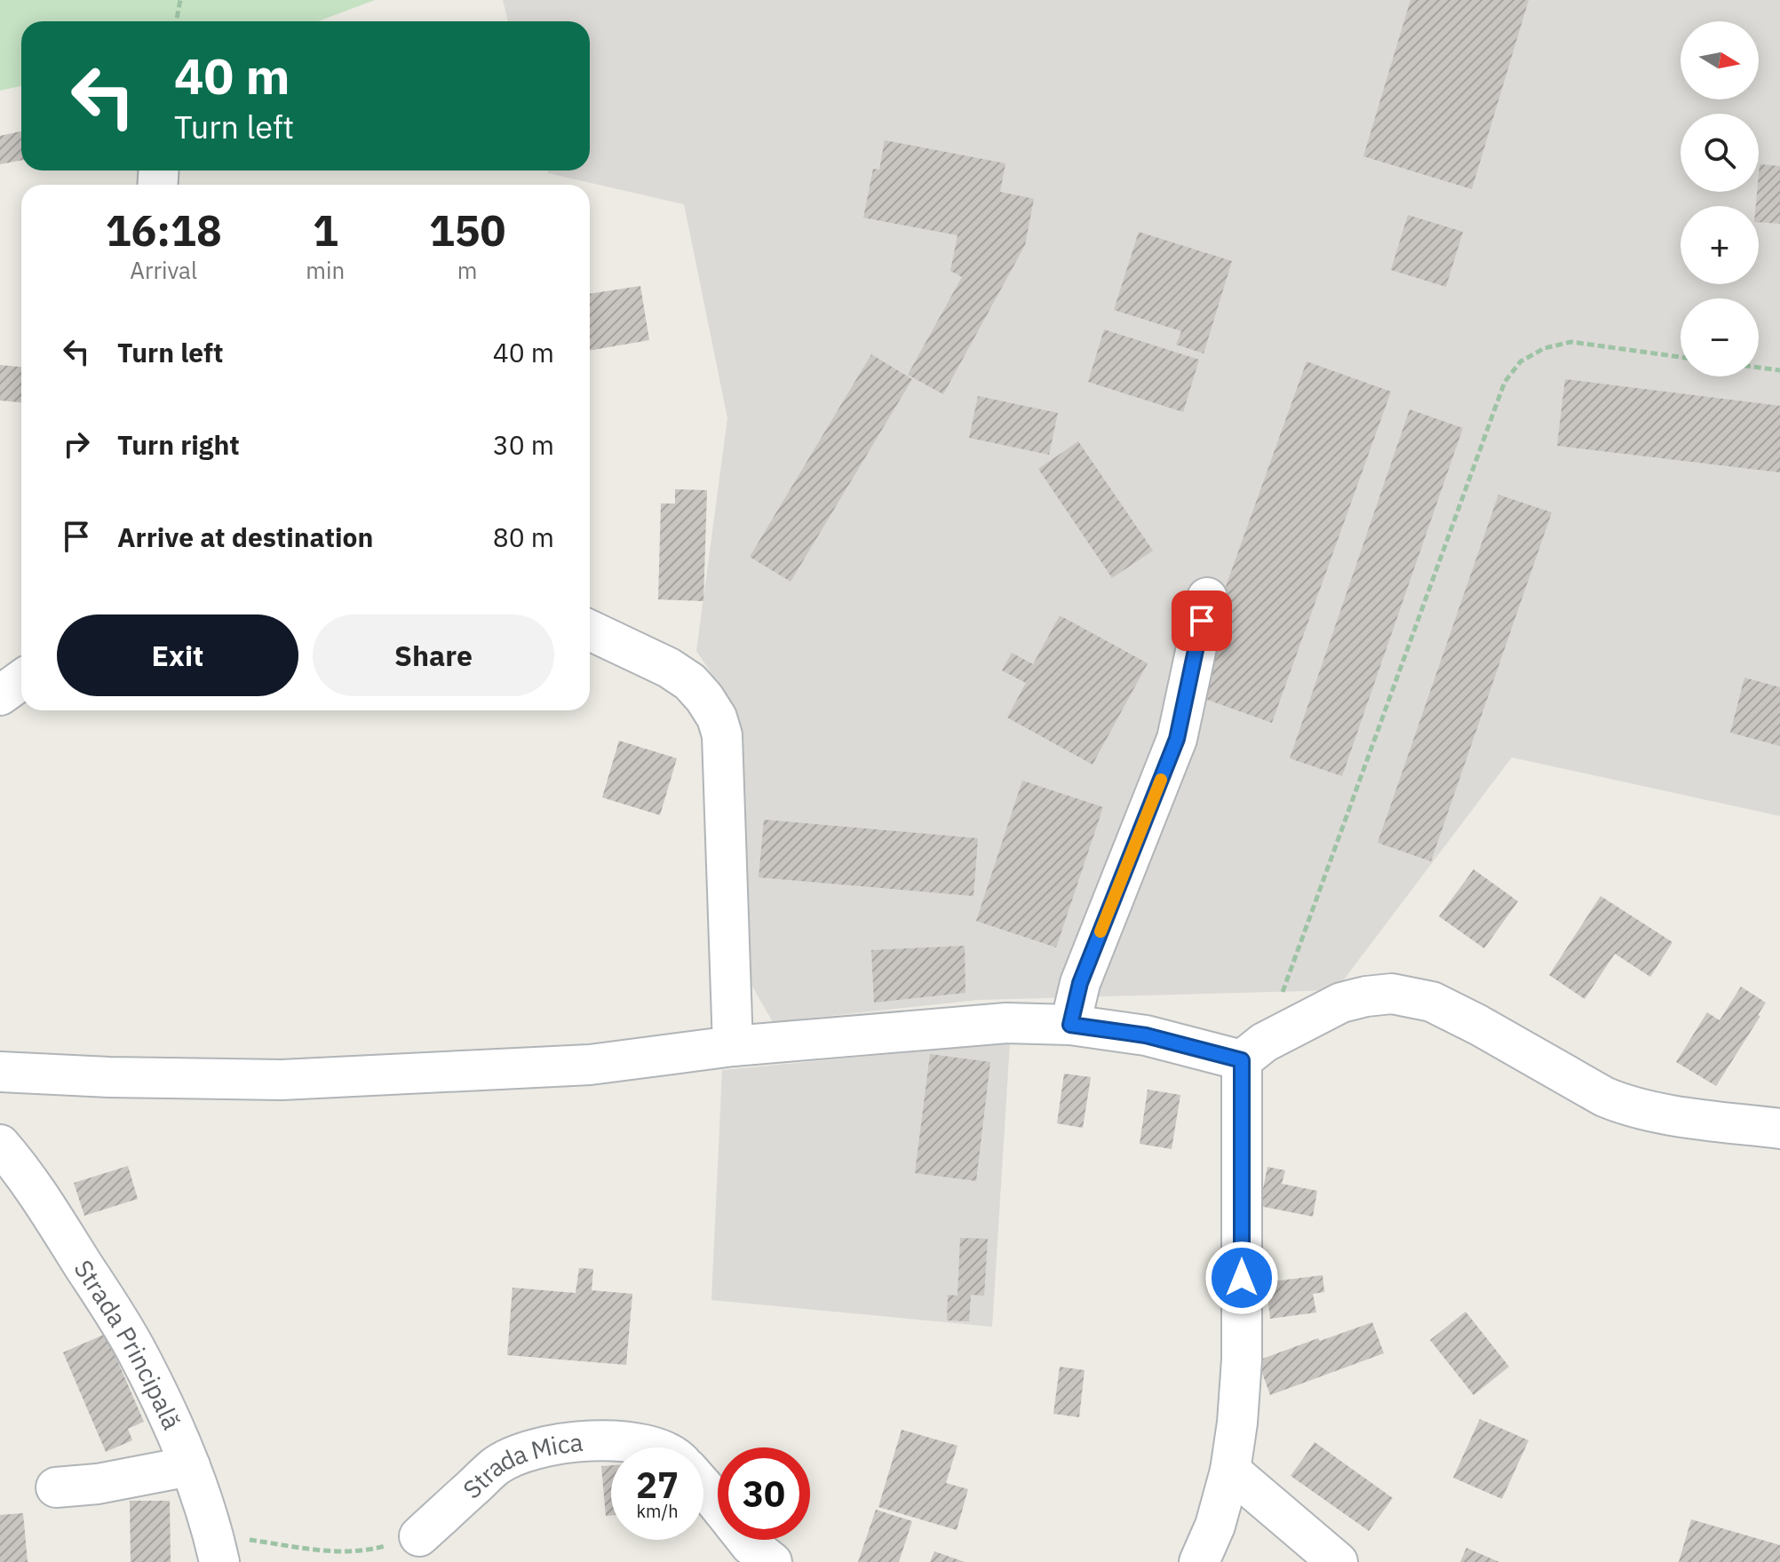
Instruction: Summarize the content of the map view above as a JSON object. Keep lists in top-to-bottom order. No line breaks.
{"streets":{"street":["Strada Principală","Strada Mica"]},"north":"right","page":{"map_buttons":["+","−"],"turn":["40 m","Turn left"],"eta":["16:18","Arrival","1","min","150","m"],"list":[{"name":"Turn left","value":"40 m"},{"name":"Turn right","value":"30 m"},{"name":"Arrive at destination","value":"80 m"}],"buttons":["Exit","Share"],"speed":"27 km/h","limit":"30"}}
